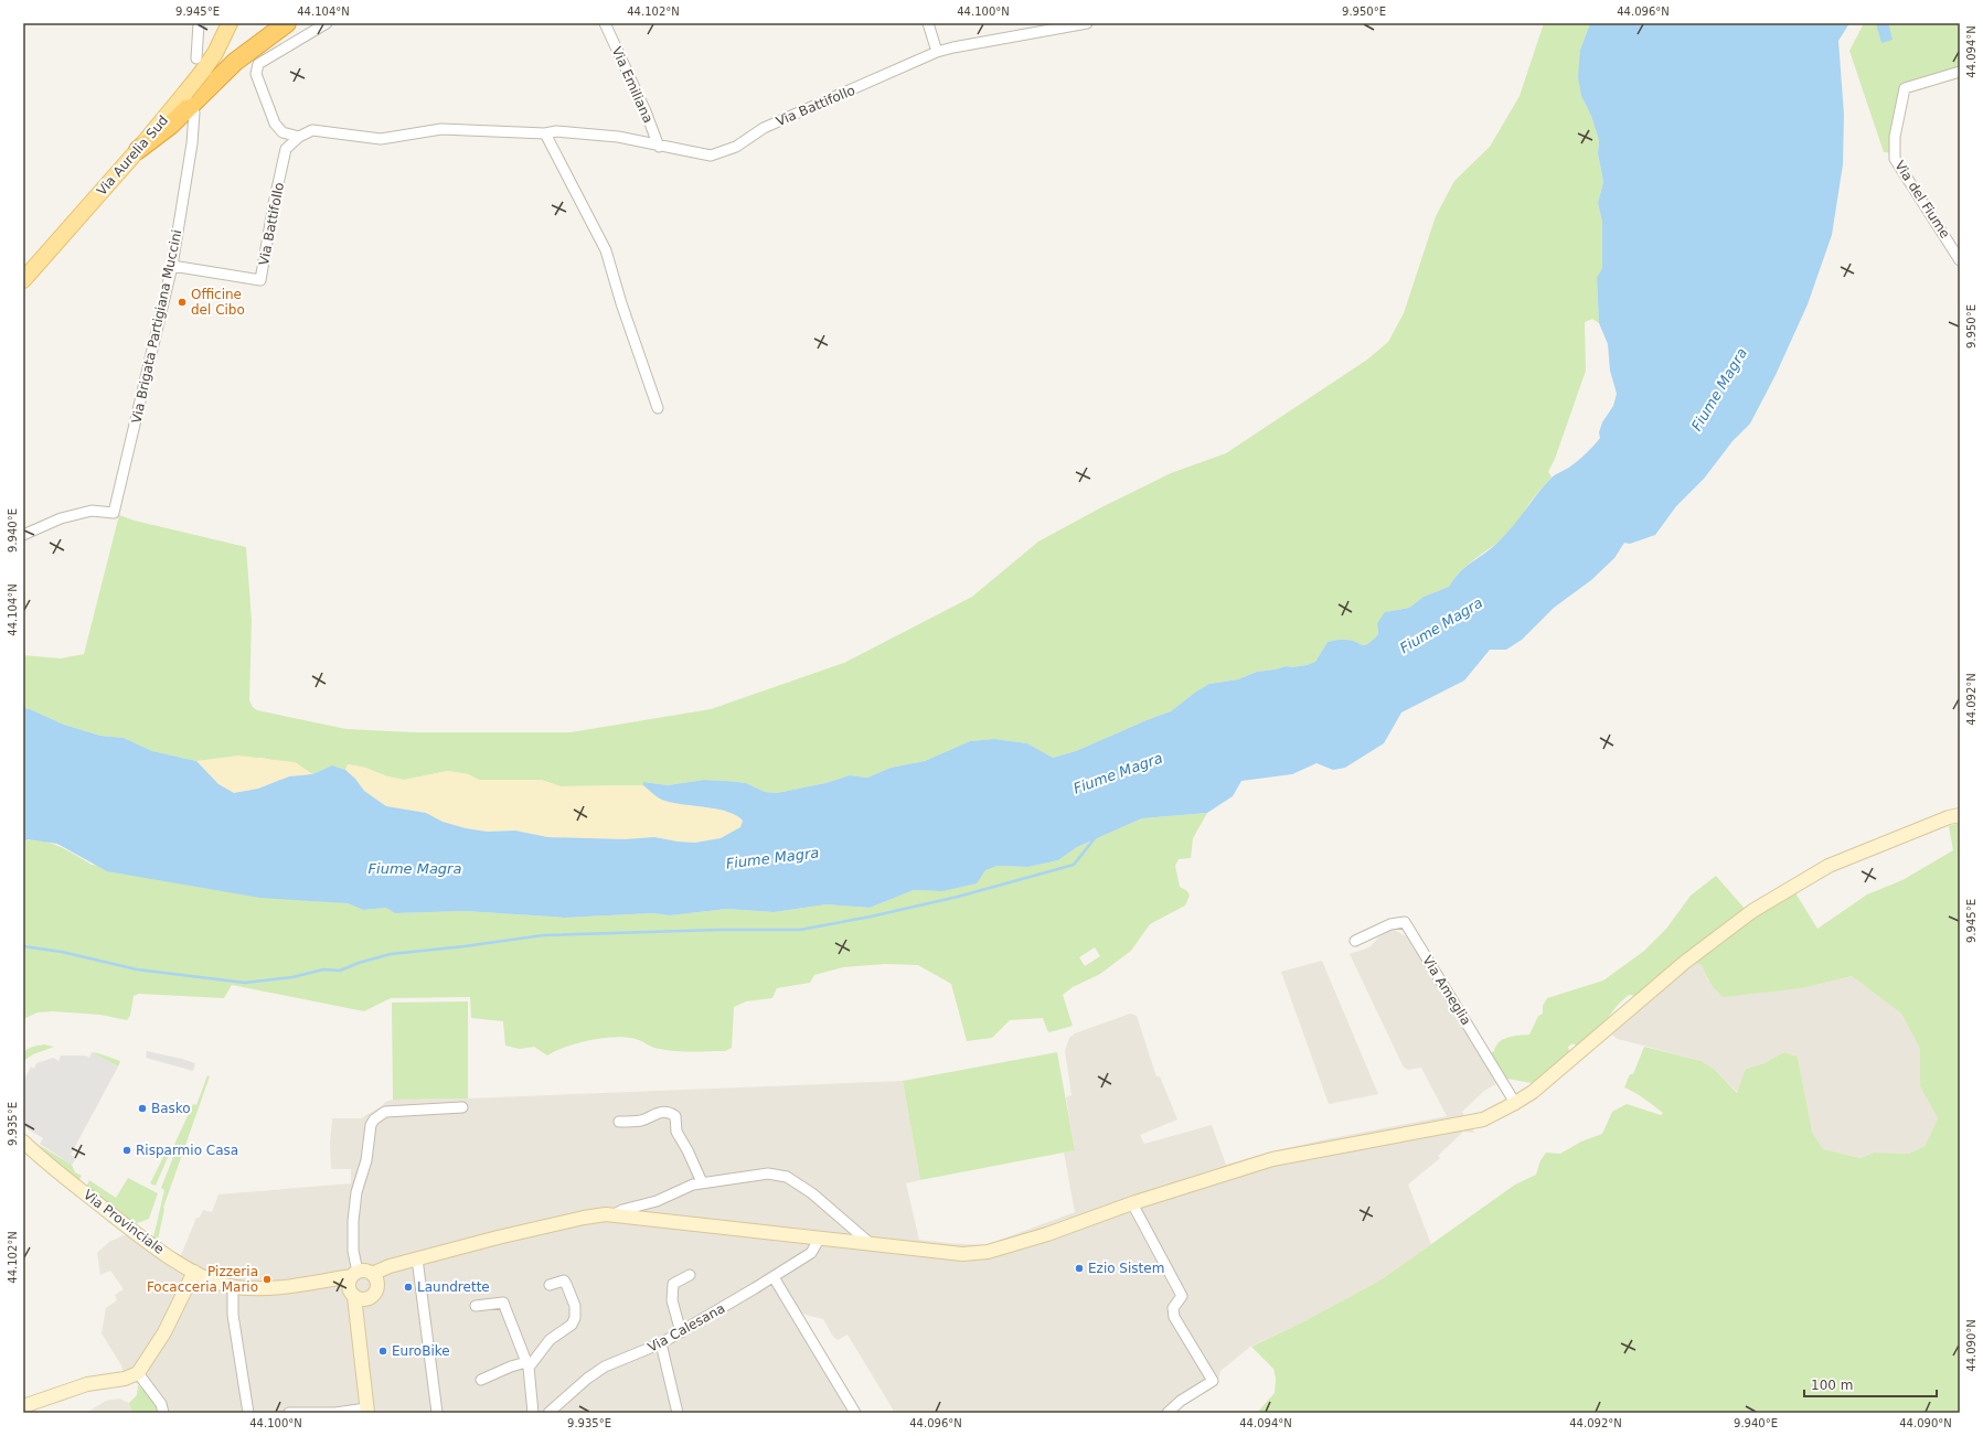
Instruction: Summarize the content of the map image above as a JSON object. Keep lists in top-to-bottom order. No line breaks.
{"streets":{"main road":["Via Aurelia Sud","Via Provinciale"],"street":["Via Emiliana","Via Battifollo","Via del Fiume","Via Brigata Partigiana Muccini","Via Ameglia","Via Calesana"]},"crossings":[["Via Emiliana","Via Battifollo"],["Via Battifollo","Via Brigata Partigiana Muccini"]],"water":["Fiume Magra"],"places":["Officine del Cibo","Basko","Risparmio Casa","Ezio Sistem","Pizzeria Focacceria Mario","Laundrette","EuroBike"],"scale_bar":"100 m","coordinates":["9.945°E","44.104°N","44.102°N","44.100°N","9.950°E","44.096°N","44.094°N","9.940°E","44.092°N","9.935°E","44.090°N"]}
